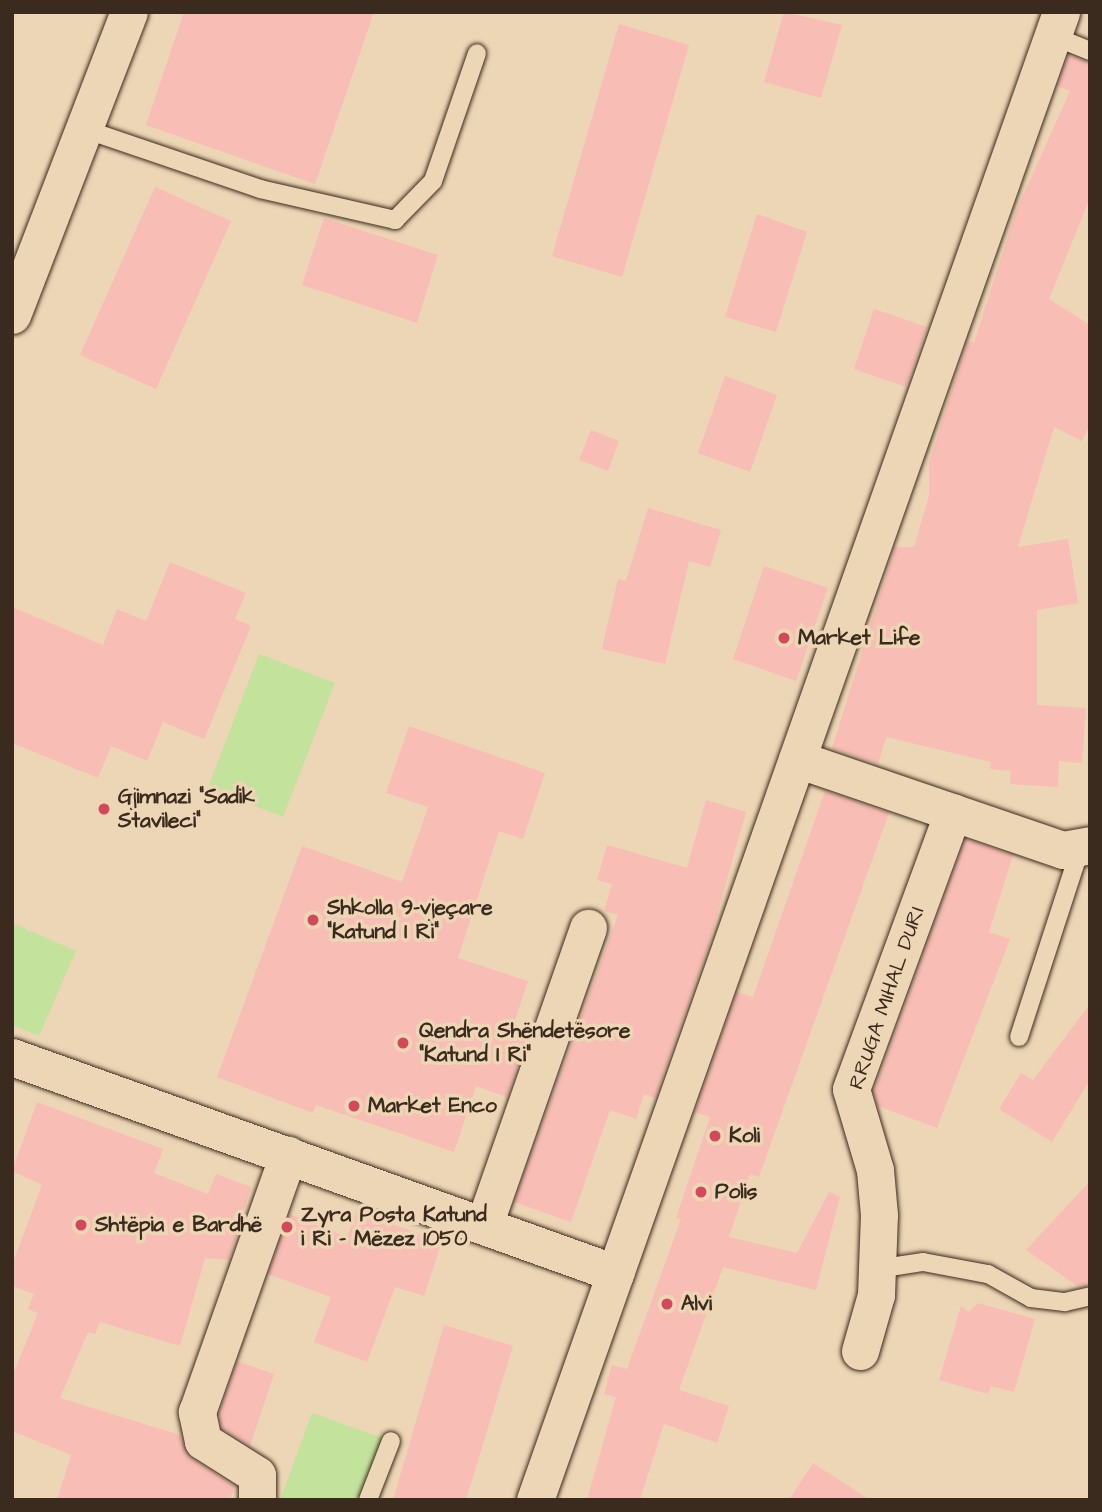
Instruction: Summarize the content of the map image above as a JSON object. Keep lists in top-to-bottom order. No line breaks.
{"streets":{"street":["RRUGA MIHAL DURI"]},"places":["Market Life","Gjimnazi \"Sadik Stavileci\"","Shkolla 9-vjeçare \"Katund I Ri\"","Qendra Shëndetësore \"Katund I Ri\"","Market Enco","Koli","Polis","Shtëpia e Bardhë","Zyra Posta Katund i Ri - Mëzez 1050","Alvi"]}
